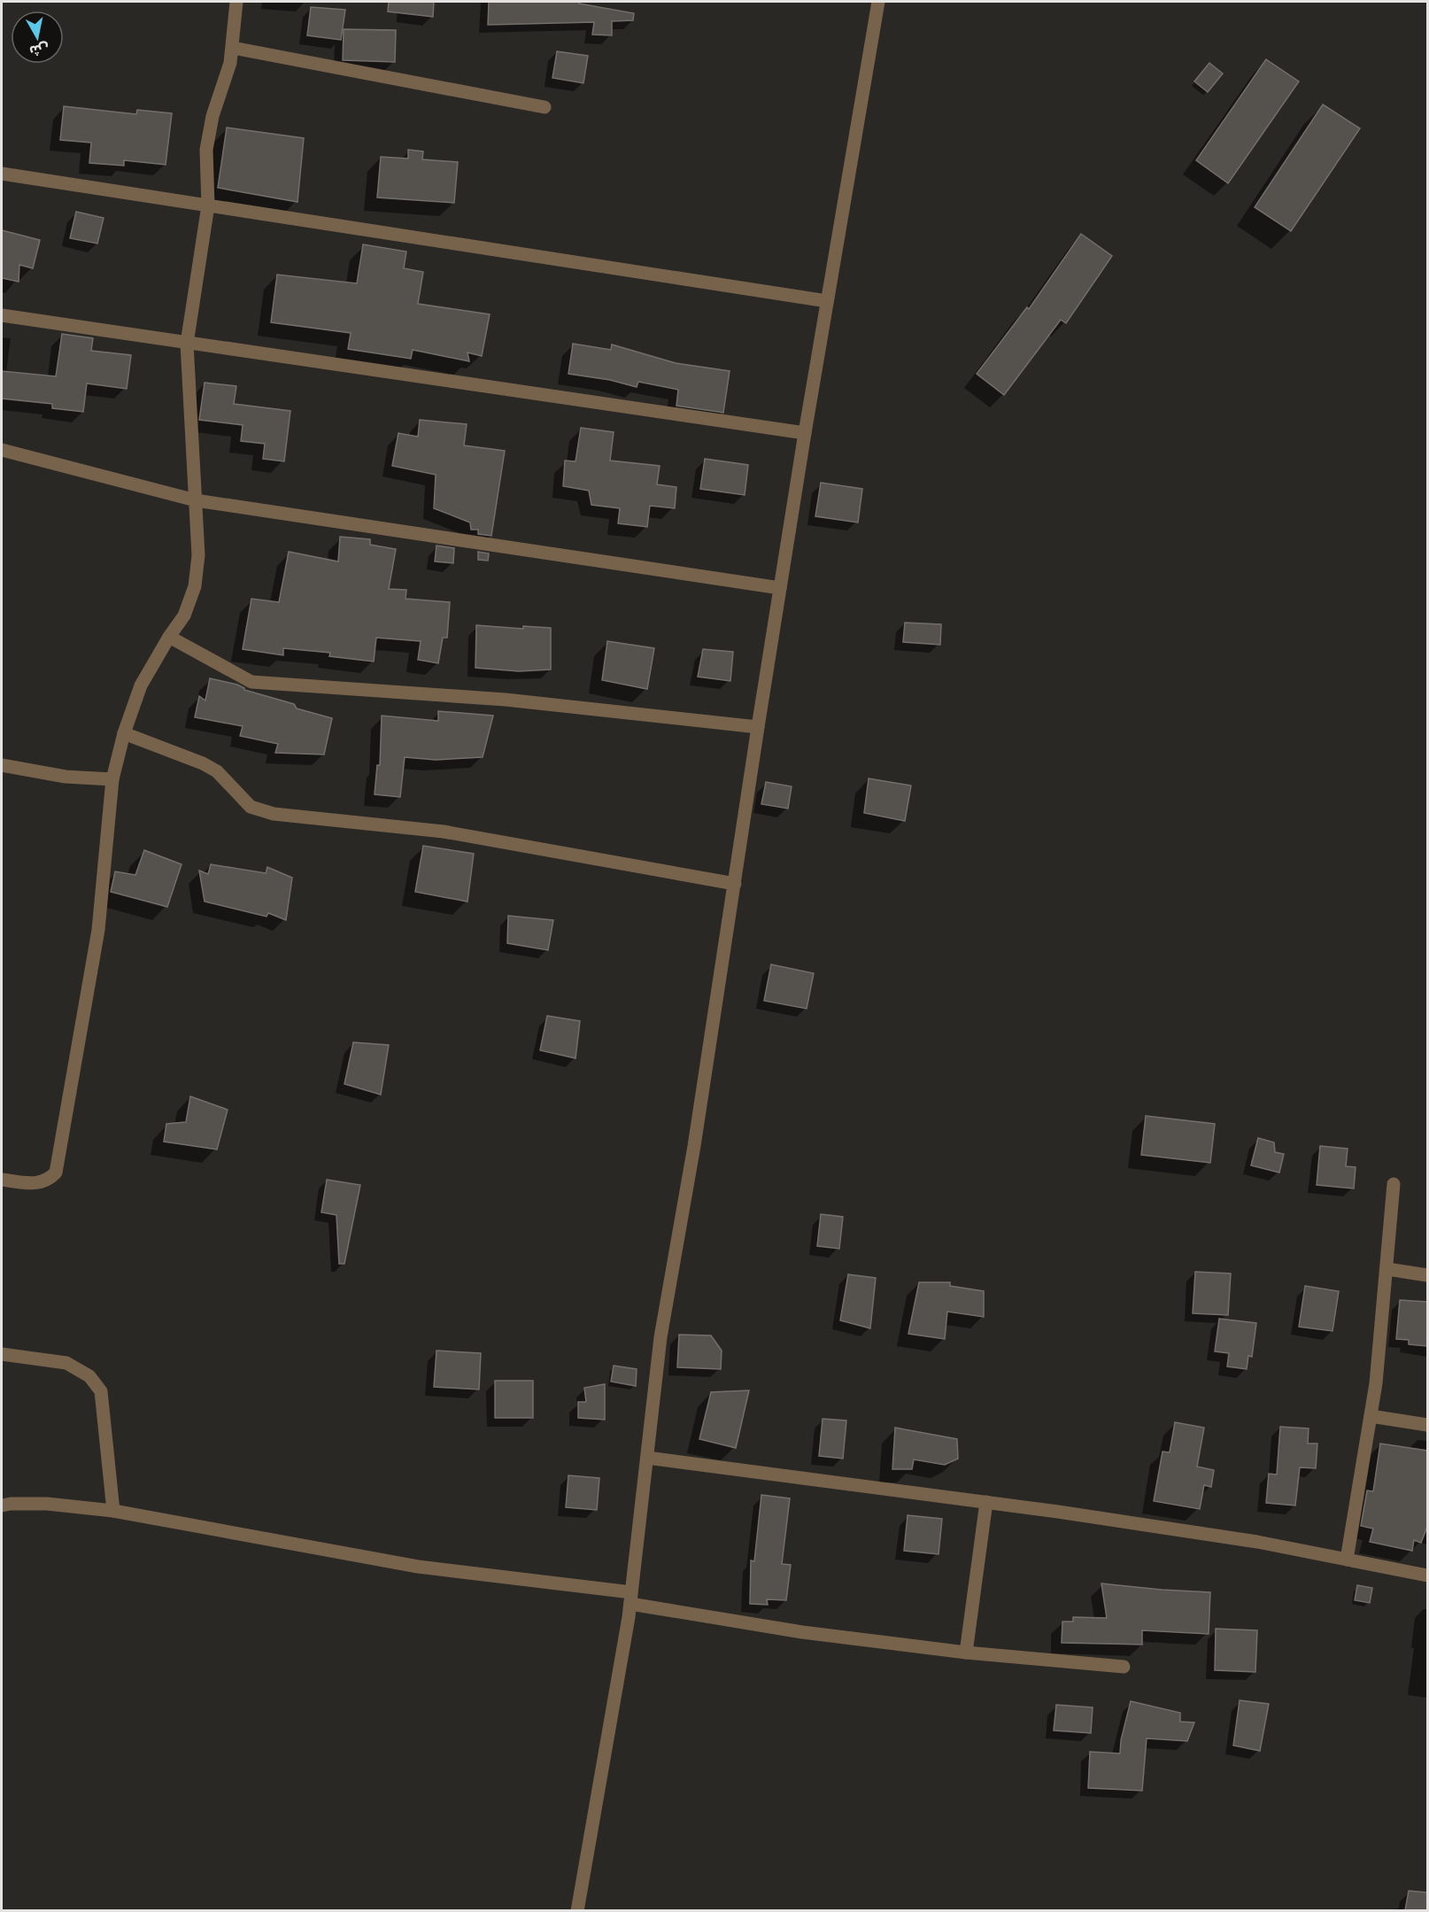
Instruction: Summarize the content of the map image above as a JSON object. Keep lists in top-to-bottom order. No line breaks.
{"north":"bottom"}
